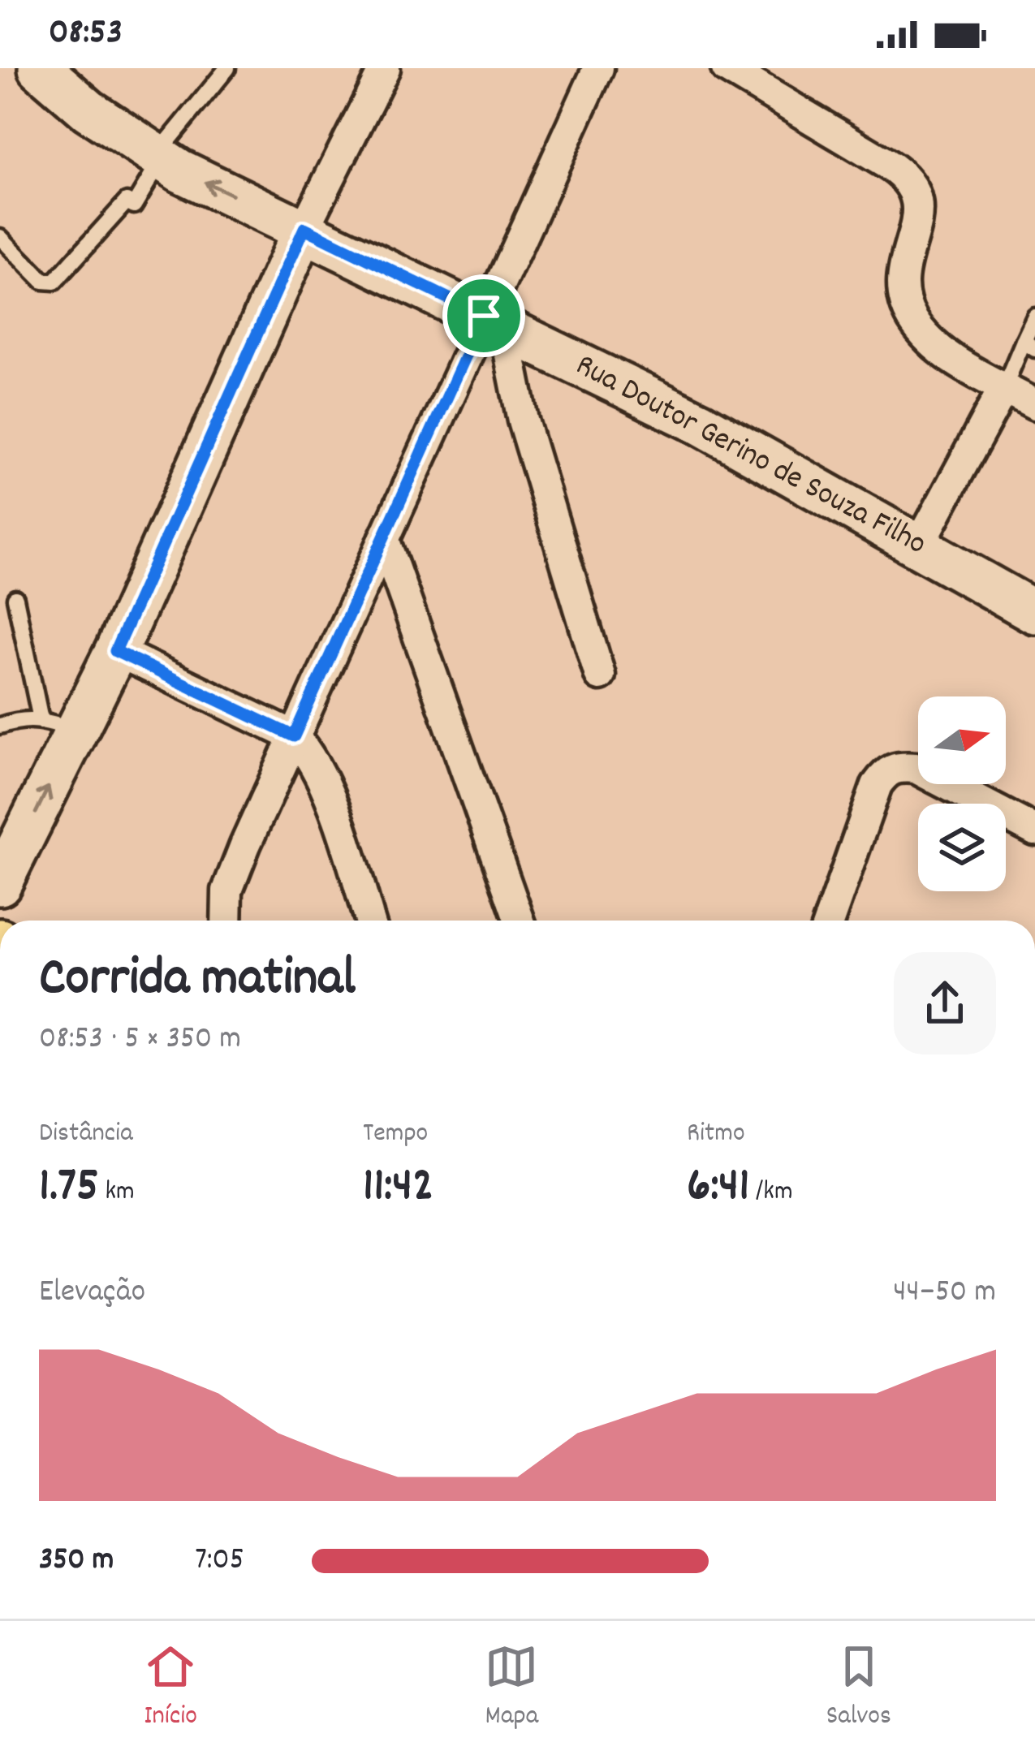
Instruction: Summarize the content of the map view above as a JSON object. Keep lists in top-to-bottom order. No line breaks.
{"streets":{"main road":["Rua Doutor Gerino de Souza Filho"]},"north":"right","page":{"status":"08:53","heading":["Corrida matinal","08:53 · 5 × 350 m"],"stats":[["Distância","1.75 km"],["Tempo","11:42"],["Ritmo","6:41 /km"]],"chart":["Elevação","44–50 m"],"list":[{"name":"350 m","note":"7:05"}],"tabs":["Início","Mapa","Salvos"]}}
